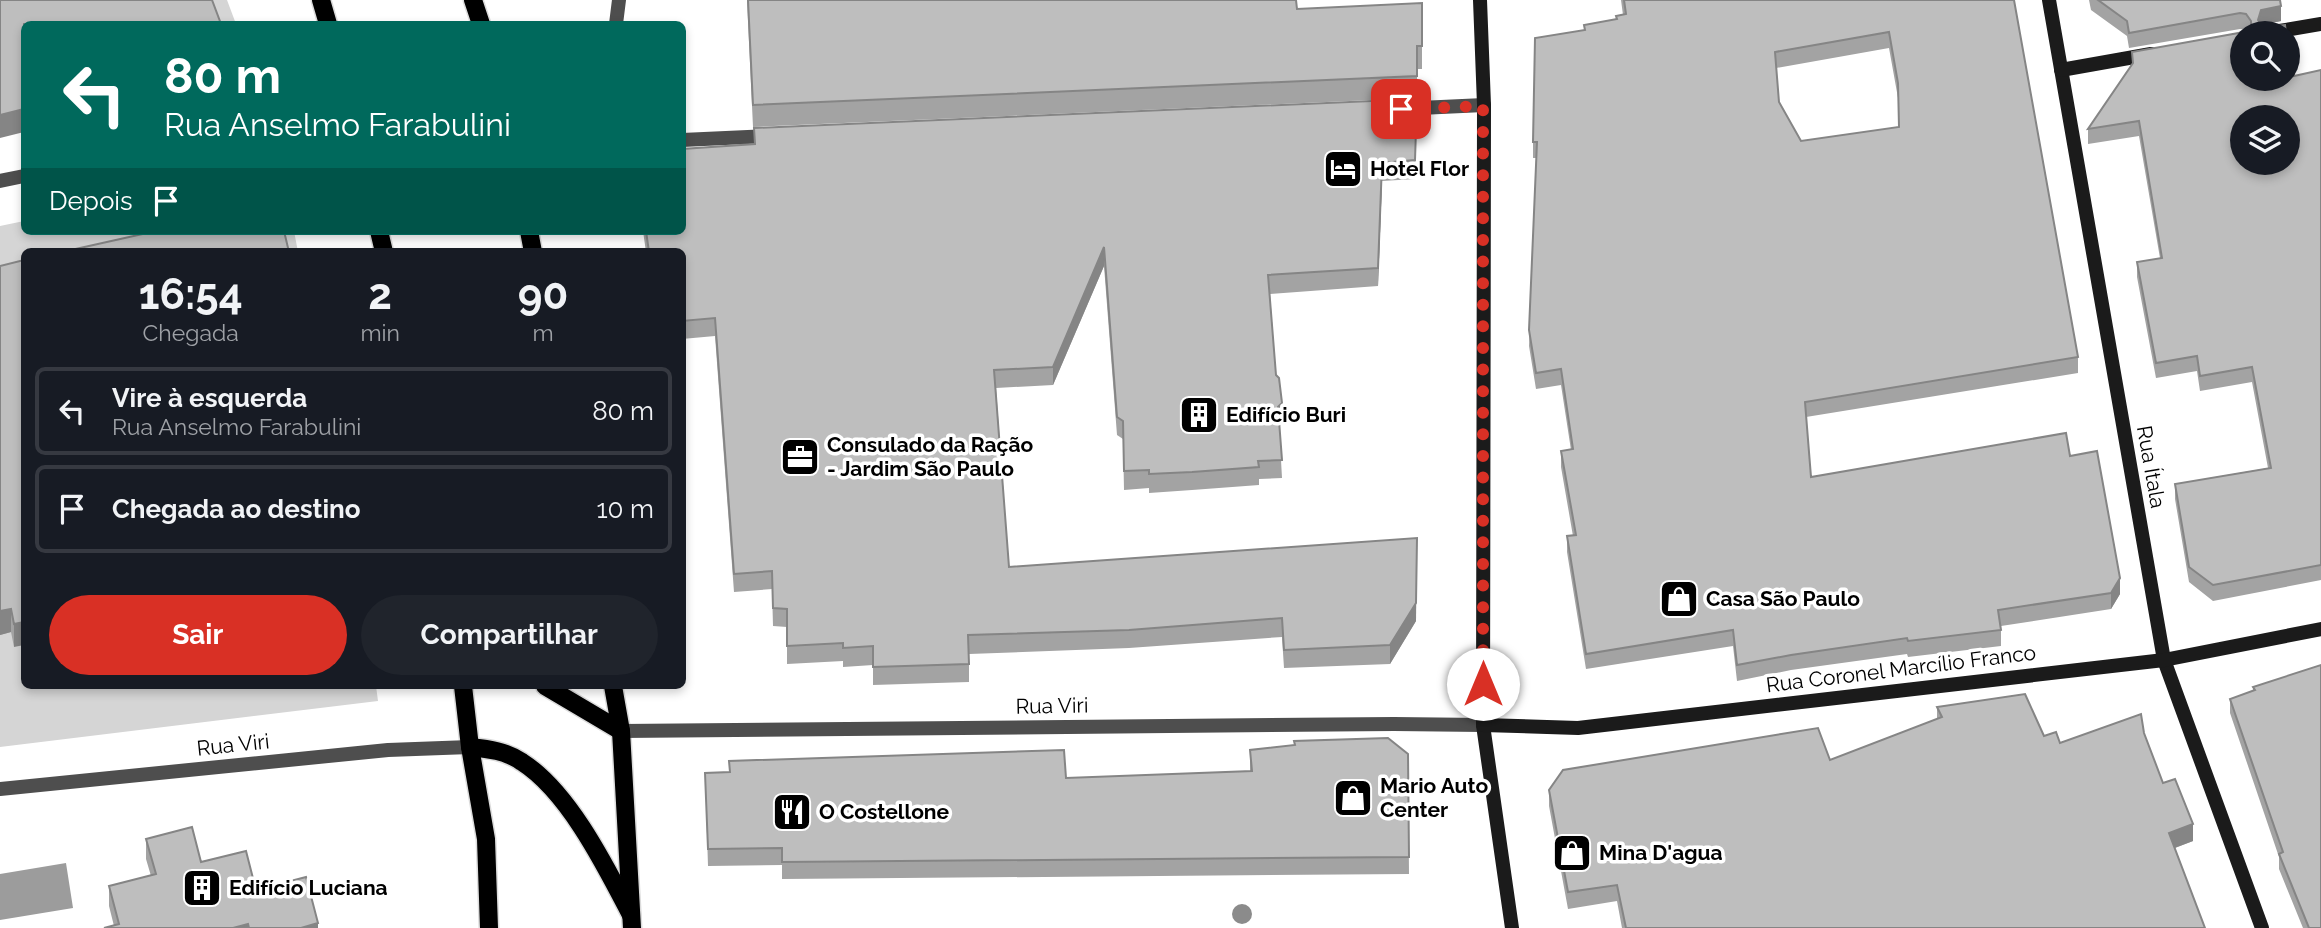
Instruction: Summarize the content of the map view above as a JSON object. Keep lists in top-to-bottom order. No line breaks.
{"streets":{"main road":["Rua Ítala","Rua Coronel Marcílio Franco"],"street":["Rua Viri"]},"crossings":[["Rua Ítala","Rua Coronel Marcílio Franco"],["Rua Coronel Marcílio Franco","Rua Viri"]],"places":{"hotel":["Hotel Flor"],"building":["Edifício Buri","Edifício Luciana"],"office":["Consulado da Ração - Jardim São Paulo"],"shop":["Casa São Paulo","Mario Auto Center","Mina D'agua"],"restaurant":["O Costellone"]},"page":{"turn":["80 m","Rua Anselmo Farabulini"],"then":"Depois","eta":["16:54","Chegada","2","min","90","m"],"list":[{"name":"Vire à esquerda","note":"Rua Anselmo Farabulini","value":"80 m"},{"name":"Chegada ao destino","value":"10 m"}],"buttons":["Sair","Compartilhar"]}}
